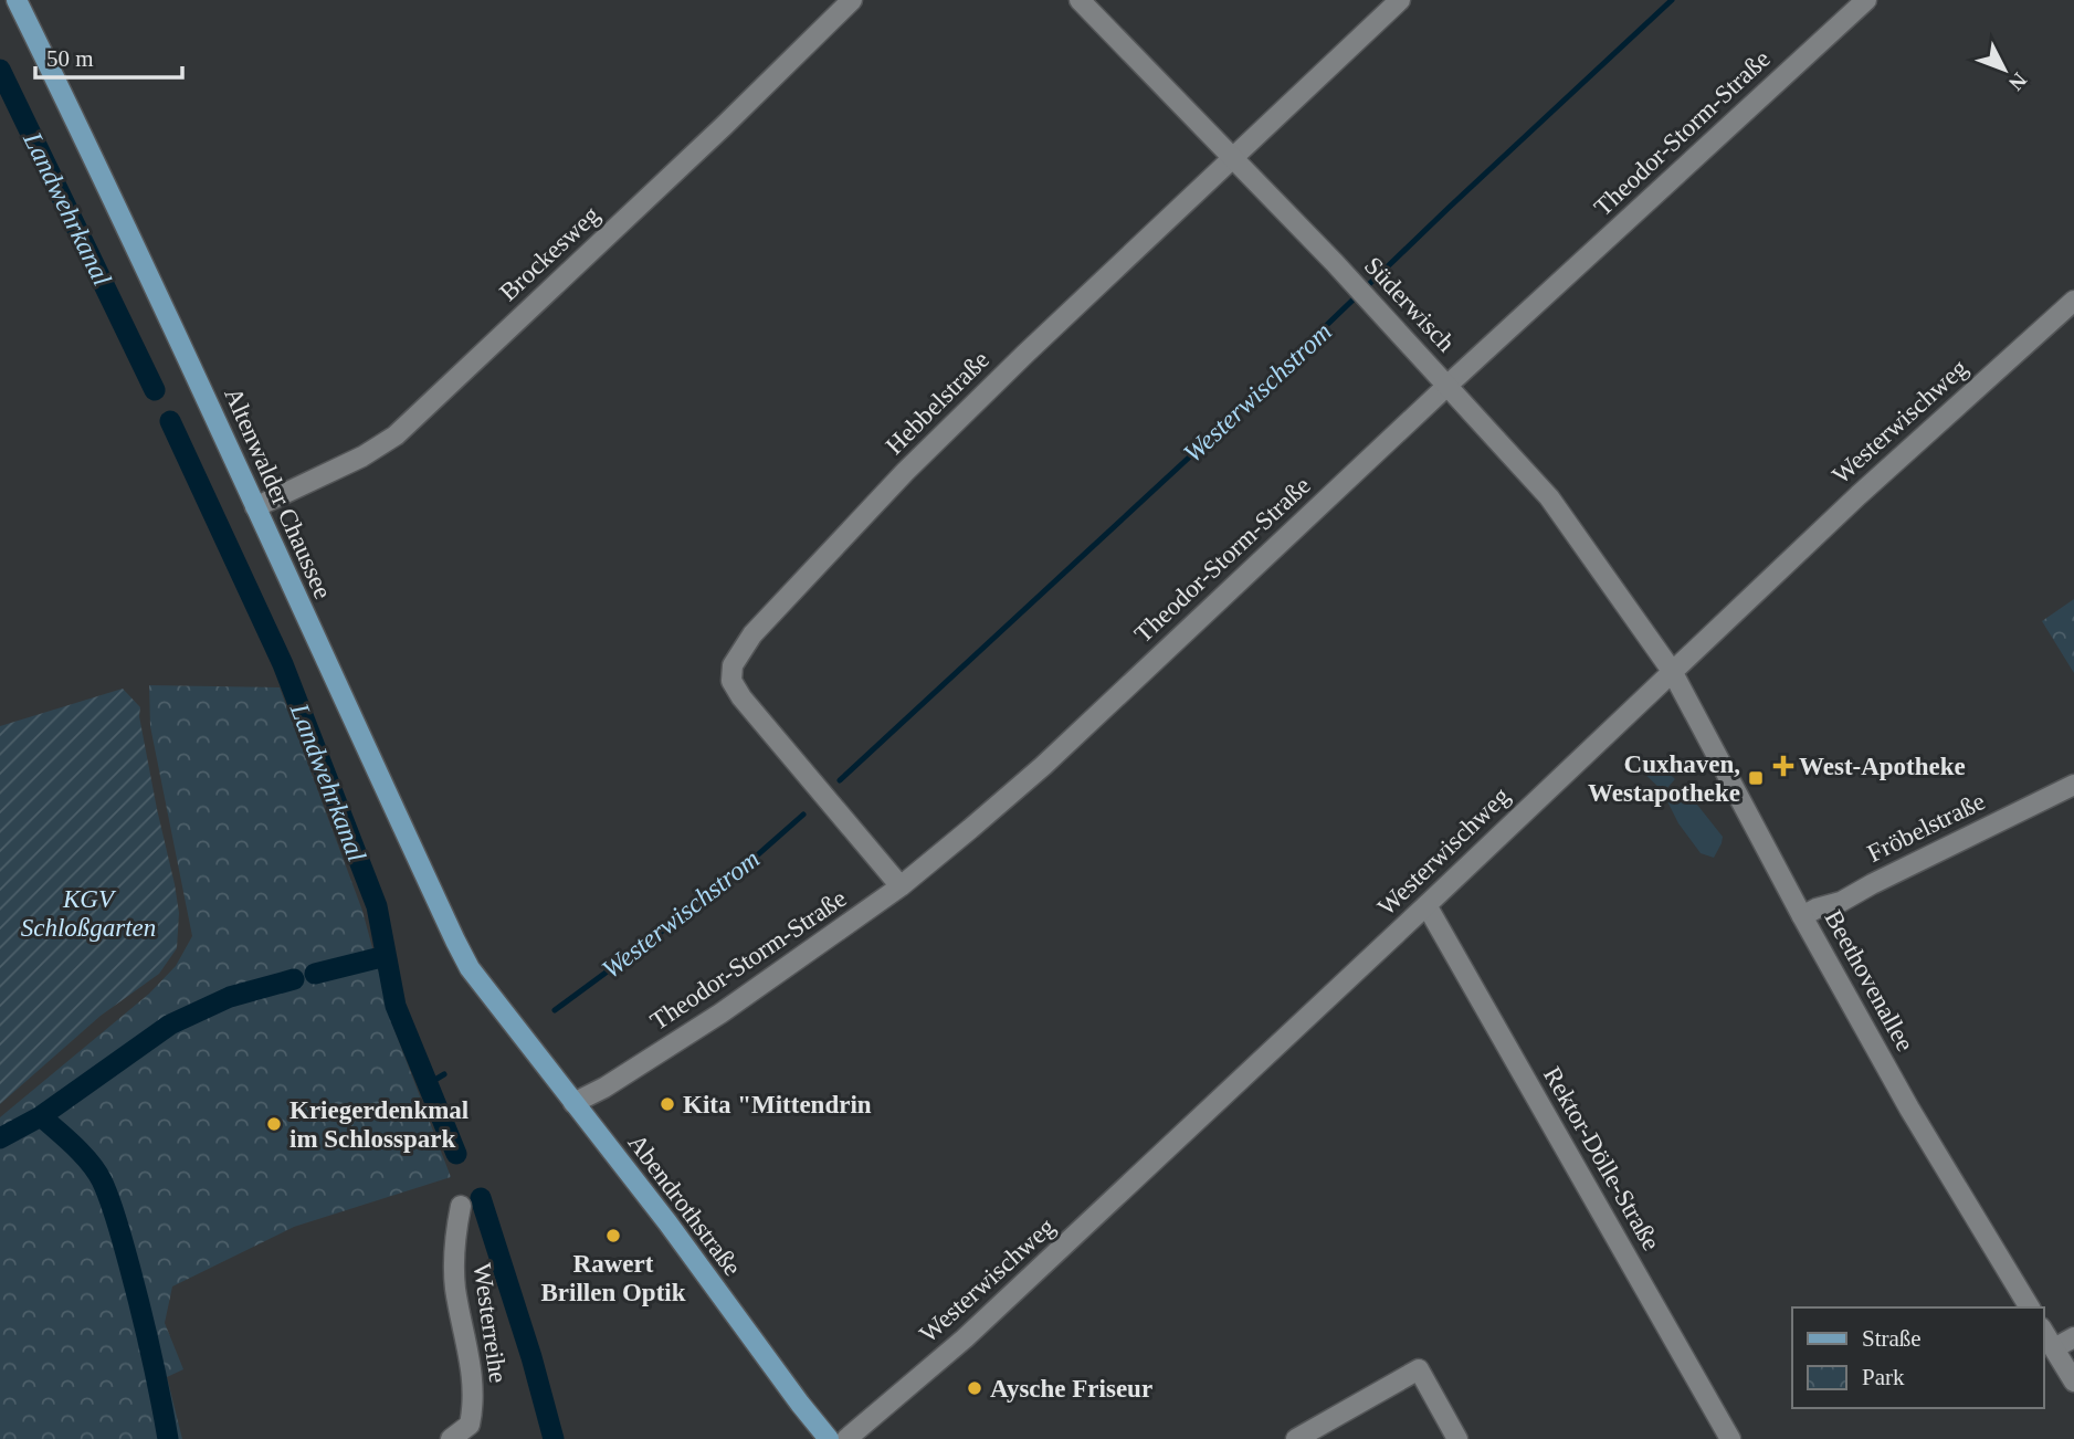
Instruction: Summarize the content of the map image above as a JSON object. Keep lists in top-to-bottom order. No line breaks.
{"streets":{"main road":["Altenwalder Chaussee","Abendrothstraße"],"street":["Theodor-Storm-Straße","Brockesweg","Süderwisch","Hebbelstraße","Westerwischweg","Fröbelstraße","Beethovenallee","Rektor-Dölle-Straße","Westerreihe"]},"crossings":[["Theodor-Storm-Straße","Süderwisch"],["Theodor-Storm-Straße","Hebbelstraße"],["Theodor-Storm-Straße","Abendrothstraße"],["Brockesweg","Altenwalder Chaussee"],["Süderwisch","Hebbelstraße"],["Süderwisch","Westerwischweg"],["Süderwisch","Beethovenallee"],["Westerwischweg","Beethovenallee"],["Westerwischweg","Rektor-Dölle-Straße"],["Altenwalder Chaussee","Abendrothstraße"],["Fröbelstraße","Beethovenallee"]],"water":["Landwehrkanal","Westerwischstrom"],"parks":["KGV Schloßgarten"],"places":{"health":["West-Apotheke"],"transit":["Cuxhaven, Westapotheke"],"other":["Kita \"Mittendrin","Kriegerdenkmal im Schlosspark","Rawert Brillen Optik","Aysche Friseur"]},"legend":["Straße","Park"],"scale_bar":"50 m","north":"bottom right"}
